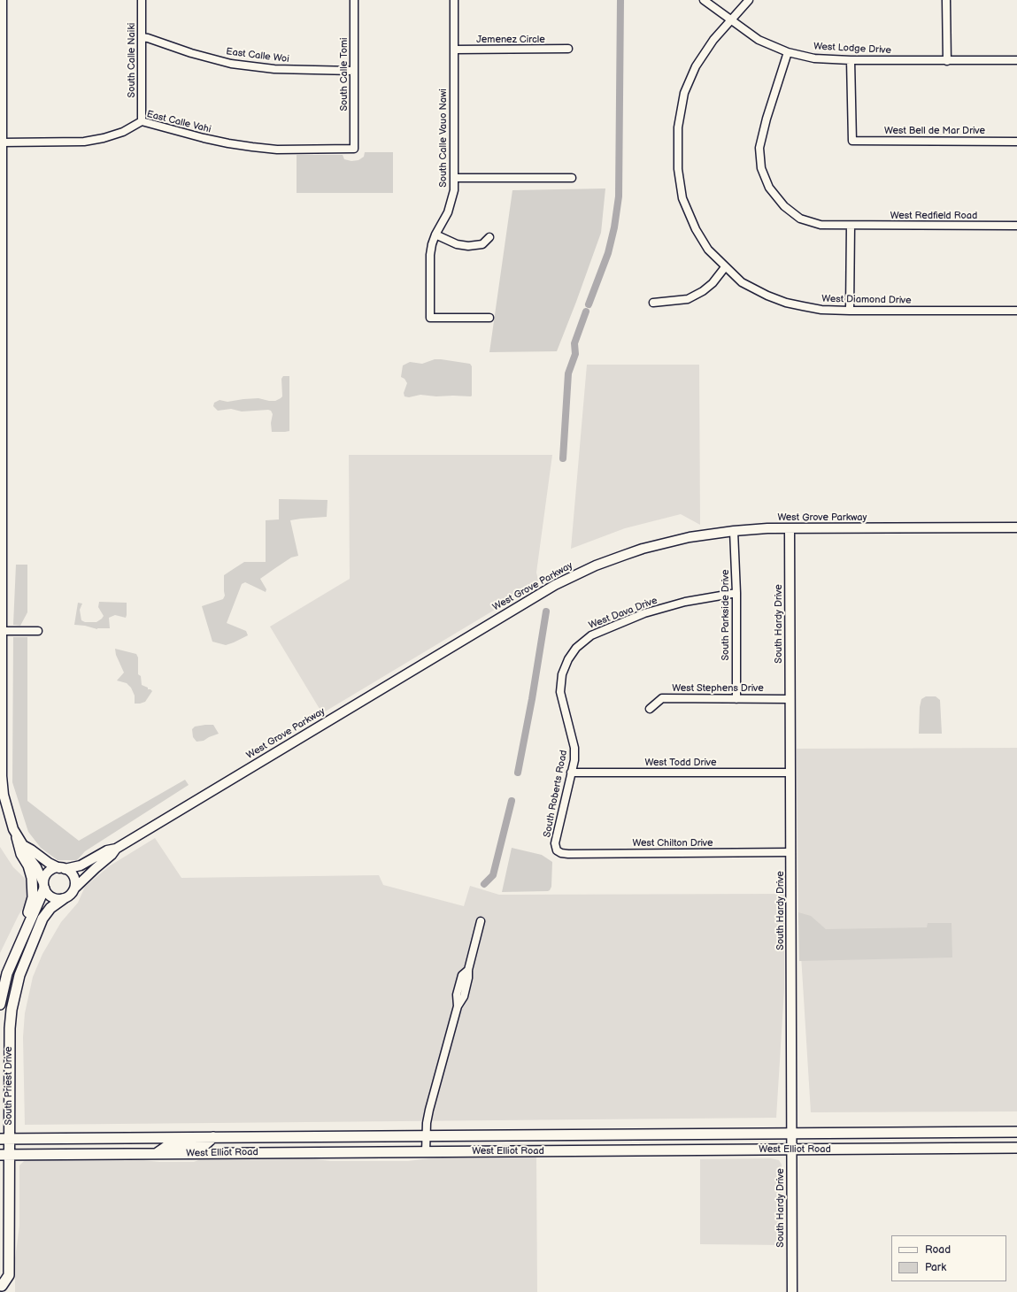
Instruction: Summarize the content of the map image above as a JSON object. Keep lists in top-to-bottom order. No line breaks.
{"streets":{"main road":["South Priest Drive","West Elliot Road"],"street":["Jemenez Circle","West Lodge Drive","East Calle Woi","South Calle Naiki","South Calle Tomi","East Calle Vahi","West Bell de Mar Drive","South Calle Vauo Nawi","West Redfield Road","West Diamond Drive","West Grove Parkway","West Dava Drive","South Parkside Drive","South Hardy Drive","West Stephens Drive","West Todd Drive","South Roberts Road","West Chilton Drive"]},"crossings":[["Jemenez Circle","South Calle Vauo Nawi"],["West Lodge Drive","West Bell de Mar Drive"],["West Lodge Drive","West Redfield Road"],["East Calle Woi","South Calle Naiki"],["East Calle Woi","South Calle Tomi"],["South Calle Naiki","East Calle Vahi"],["South Calle Tomi","East Calle Vahi"],["West Grove Parkway","South Parkside Drive"],["West Grove Parkway","South Hardy Drive"],["West Grove Parkway","South Priest Drive"],["West Dava Drive","South Parkside Drive"],["West Dava Drive","South Roberts Road"],["South Parkside Drive","West Stephens Drive"],["South Hardy Drive","West Stephens Drive"],["South Hardy Drive","West Todd Drive"],["South Hardy Drive","West Chilton Drive"],["South Hardy Drive","West Elliot Road"],["West Todd Drive","South Roberts Road"],["South Roberts Road","West Chilton Drive"],["South Priest Drive","West Elliot Road"]],"legend":["Road","Park"]}
